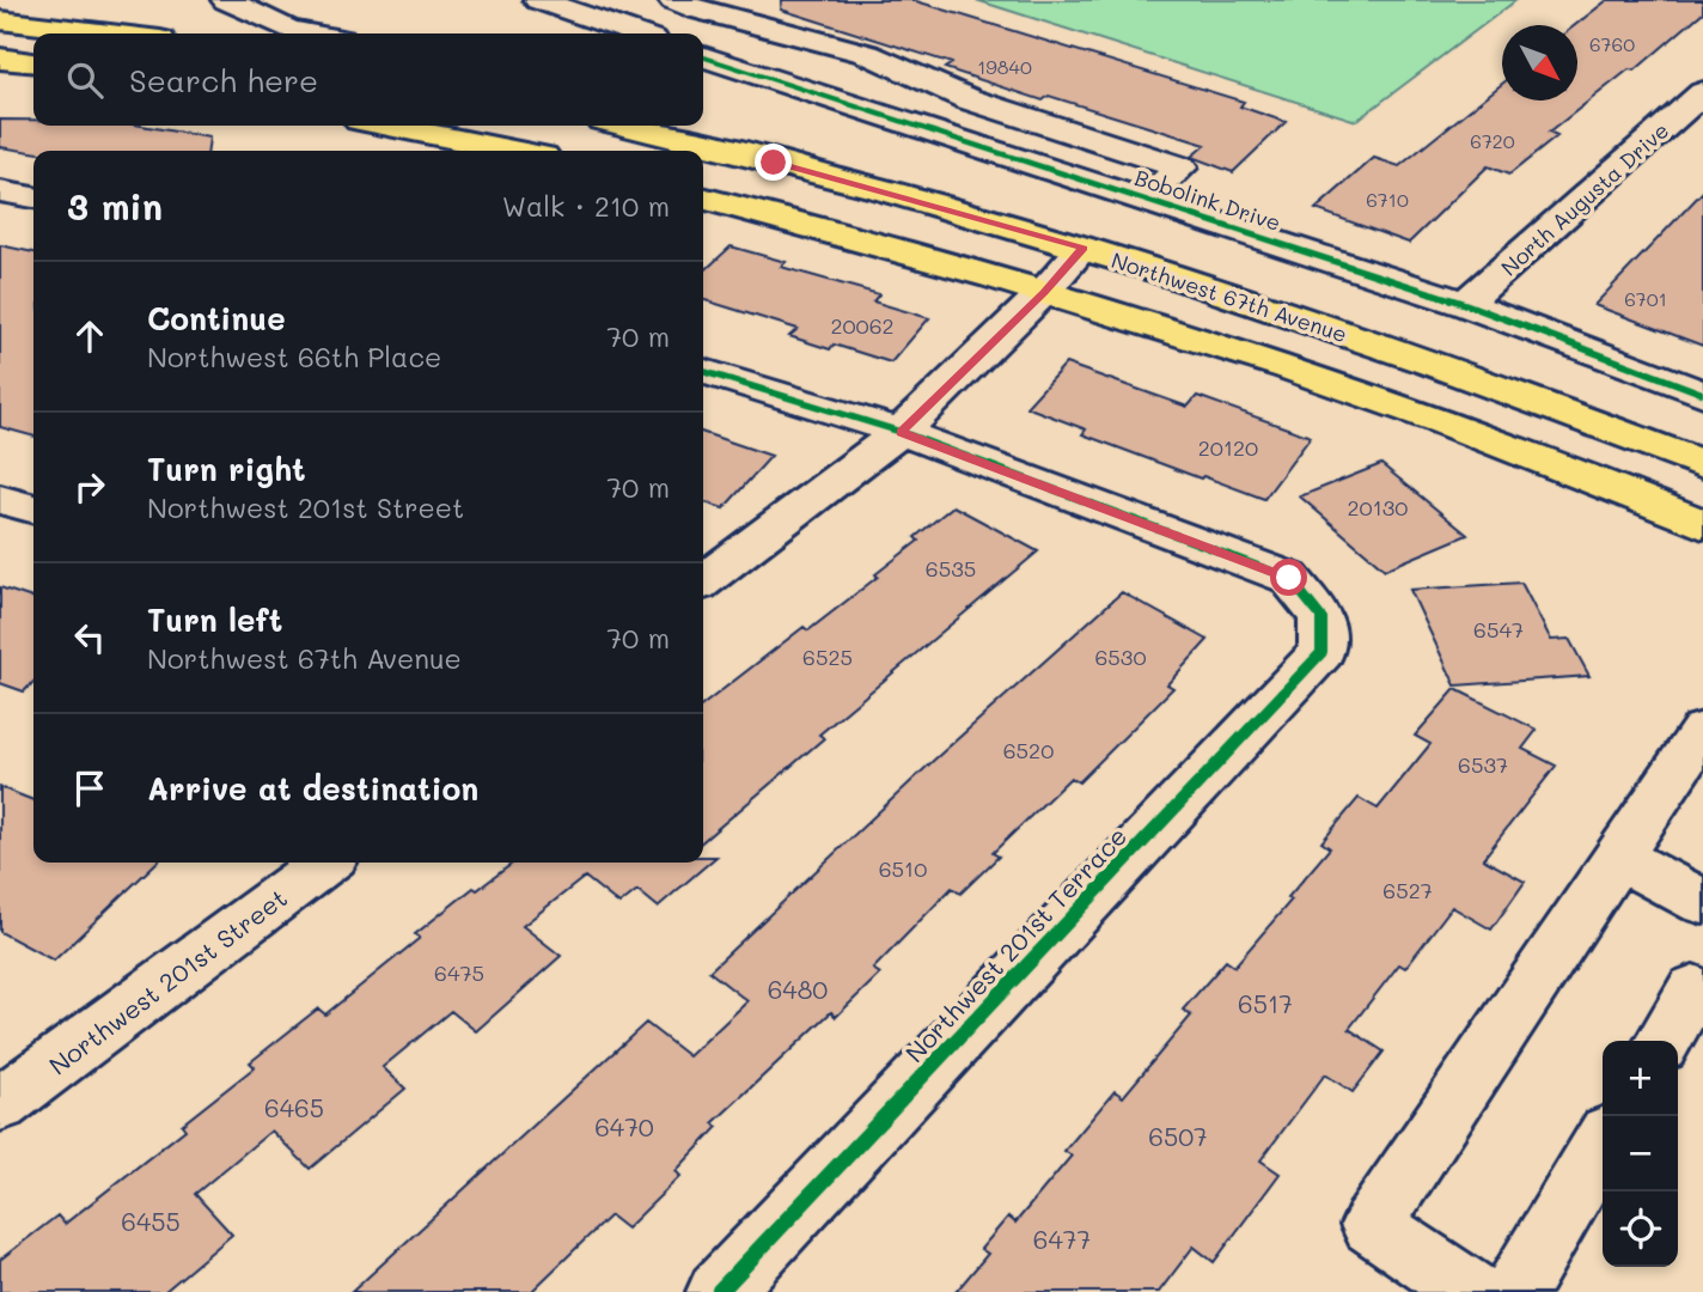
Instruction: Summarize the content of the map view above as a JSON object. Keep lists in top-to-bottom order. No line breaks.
{"streets":{"main road":["Northwest 67th Avenue"],"street":["North Augusta Drive","Bobolink Drive","Northwest 201st Terrace","Northwest 201st Street"]},"crossings":[["North Augusta Drive","Bobolink Drive"]],"house_numbers":["6760","19840","6720","6710","6701","20062","20120","20130","6535","6547","6525","6530","6520","6537","6510","6527","6475","6480","6517","6465","6470","6507","6455","6477"],"north":"bottom right","page":{"search":"Search here","heading":["3 min","Walk · 210 m"],"list":[["Continue","Northwest 66th Place","70 m"],["Turn right","Northwest 201st Street","70 m"],["Turn left","Northwest 67th Avenue","70 m"],"Arrive at destination"],"map_buttons":["+","−"]}}
